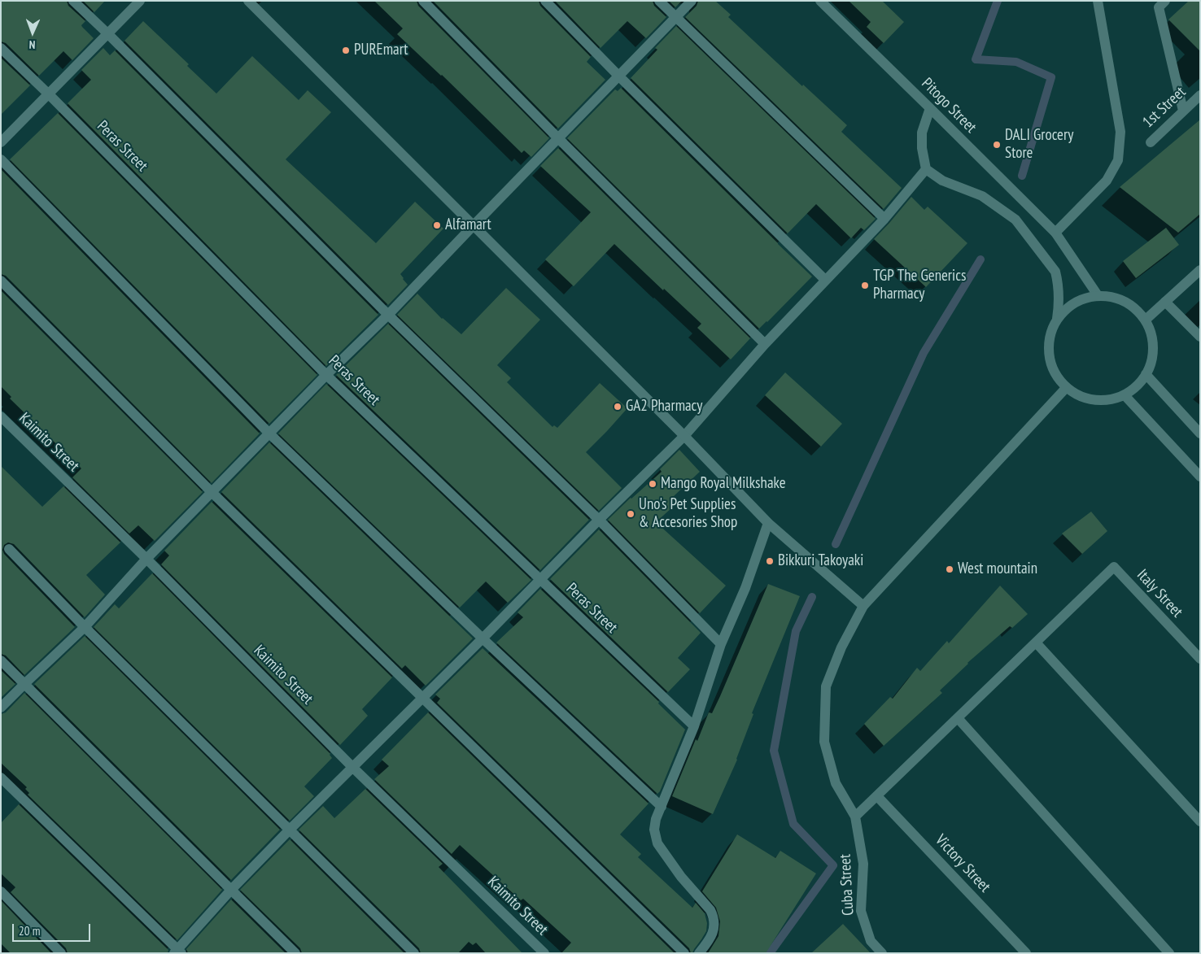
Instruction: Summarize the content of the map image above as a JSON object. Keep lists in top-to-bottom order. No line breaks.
{"streets":{"street":["Pitogo Street","1st Street","Peras Street","Kaimito Street","Italy Street","Victory Street","Cuba Street"]},"crossings":[["Pitogo Street","Cuba Street"]],"places":["PUREmart","DALI Grocery Store","Alfamart","TGP The Generics Pharmacy","GA2 Pharmacy","Mango Royal Milkshake","Uno's Pet Supplies & Accesories Shop","Bikkuri Takoyaki","West mountain"],"scale_bar":"20 m","north":"bottom"}
